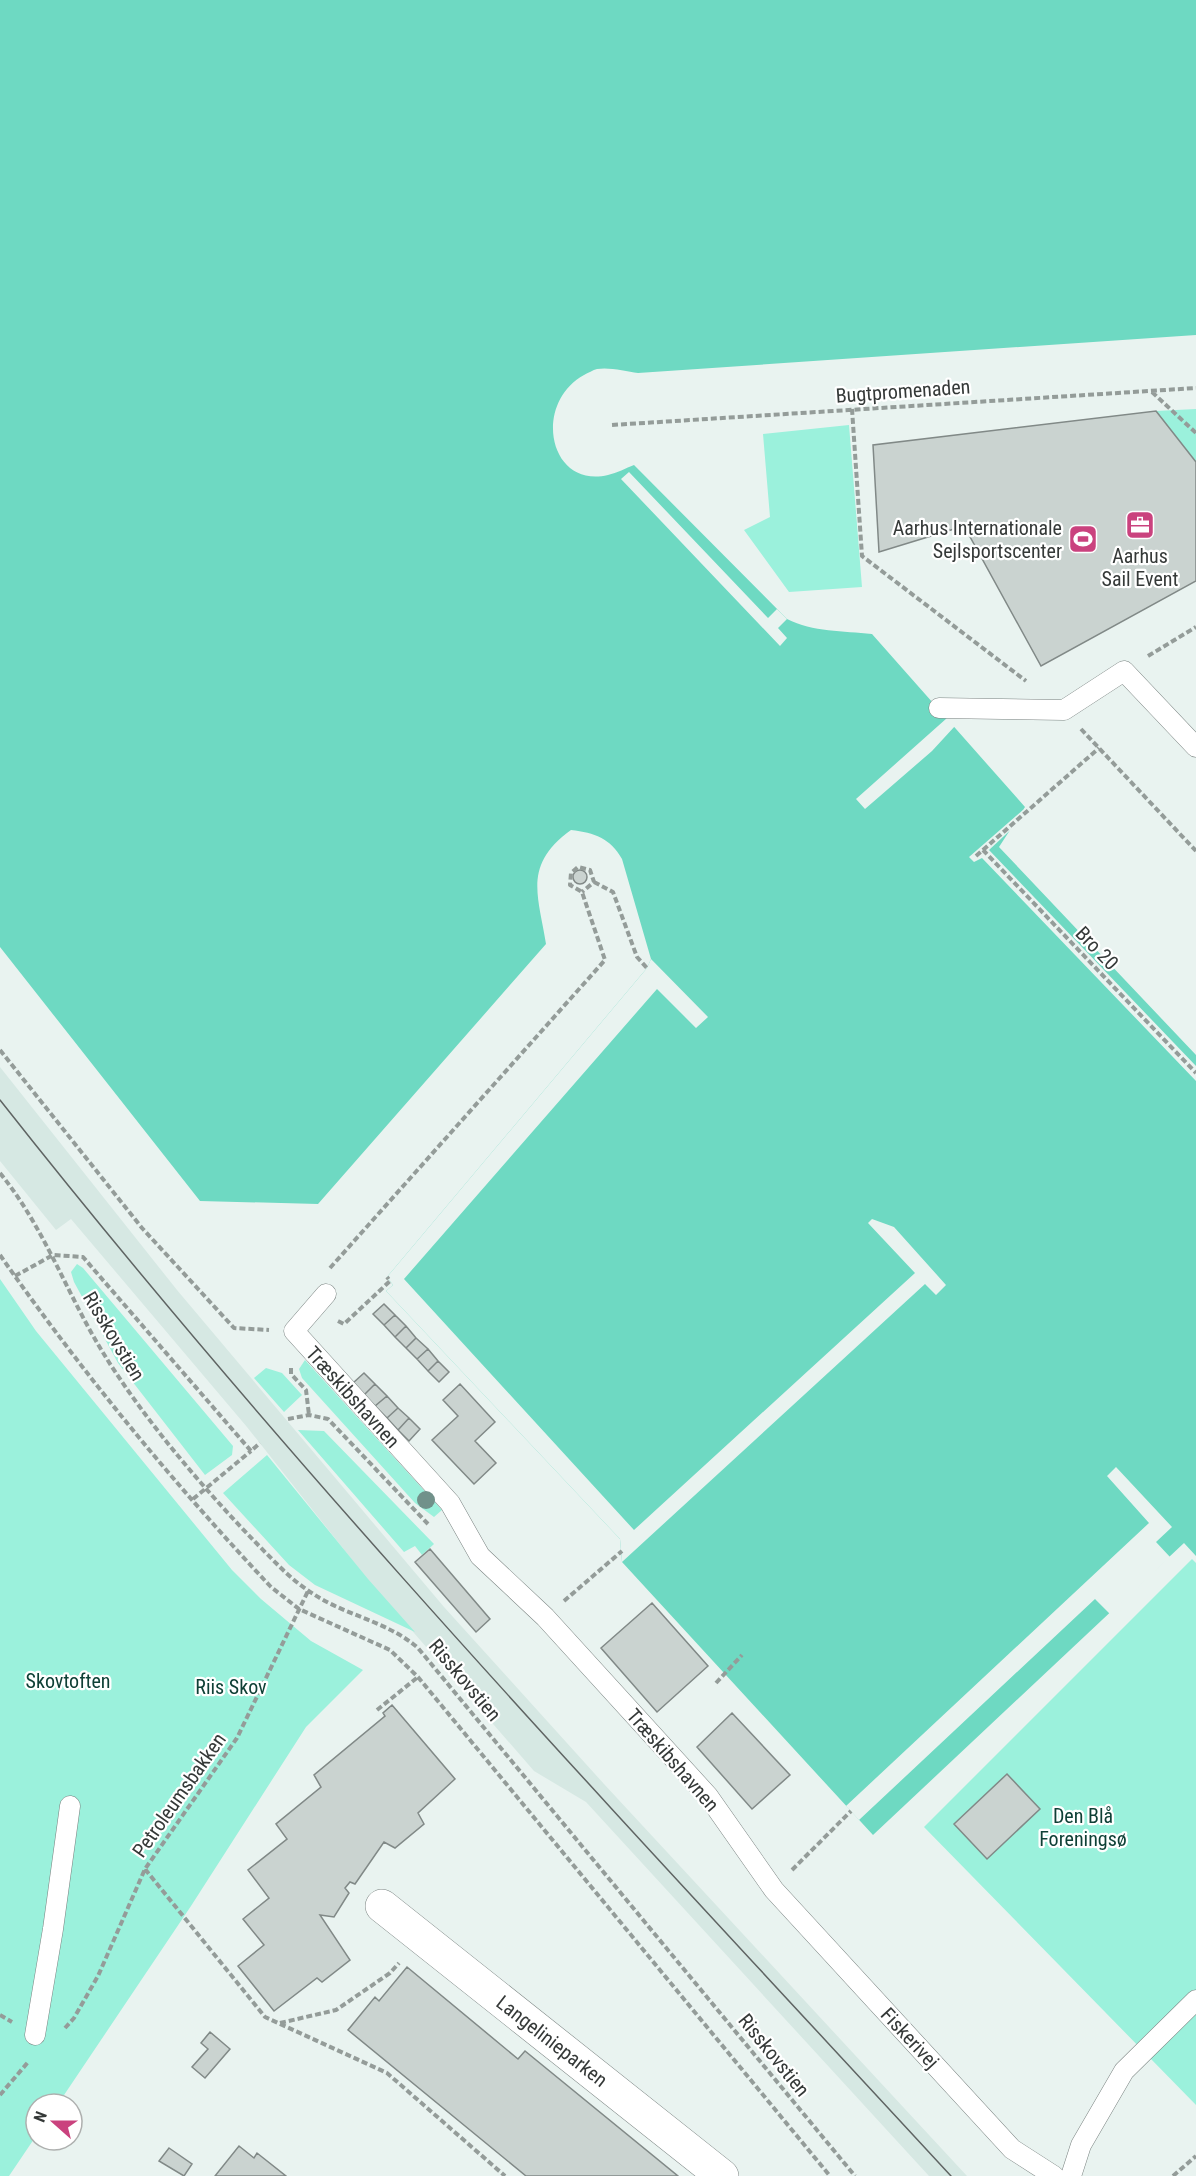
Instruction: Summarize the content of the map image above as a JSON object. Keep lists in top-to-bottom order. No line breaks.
{"streets":{"street":["Langelinieparken"],"lane":["Træskibshavnen","Fiskerivej"],"path":["Bugtpromenaden","Bro 20","Risskovstien","Petroleumsbakken"]},"crossings":[["Risskovstien","Petroleumsbakken"],["Træskibshavnen","Fiskerivej"]],"parks":["Skovtoften","Riis Skov","Den Blå Foreningsø"],"places":{"office":["Aarhus Sail Event"],"sports":["Aarhus Internationale Sejlsportscenter"]},"north":"left"}
